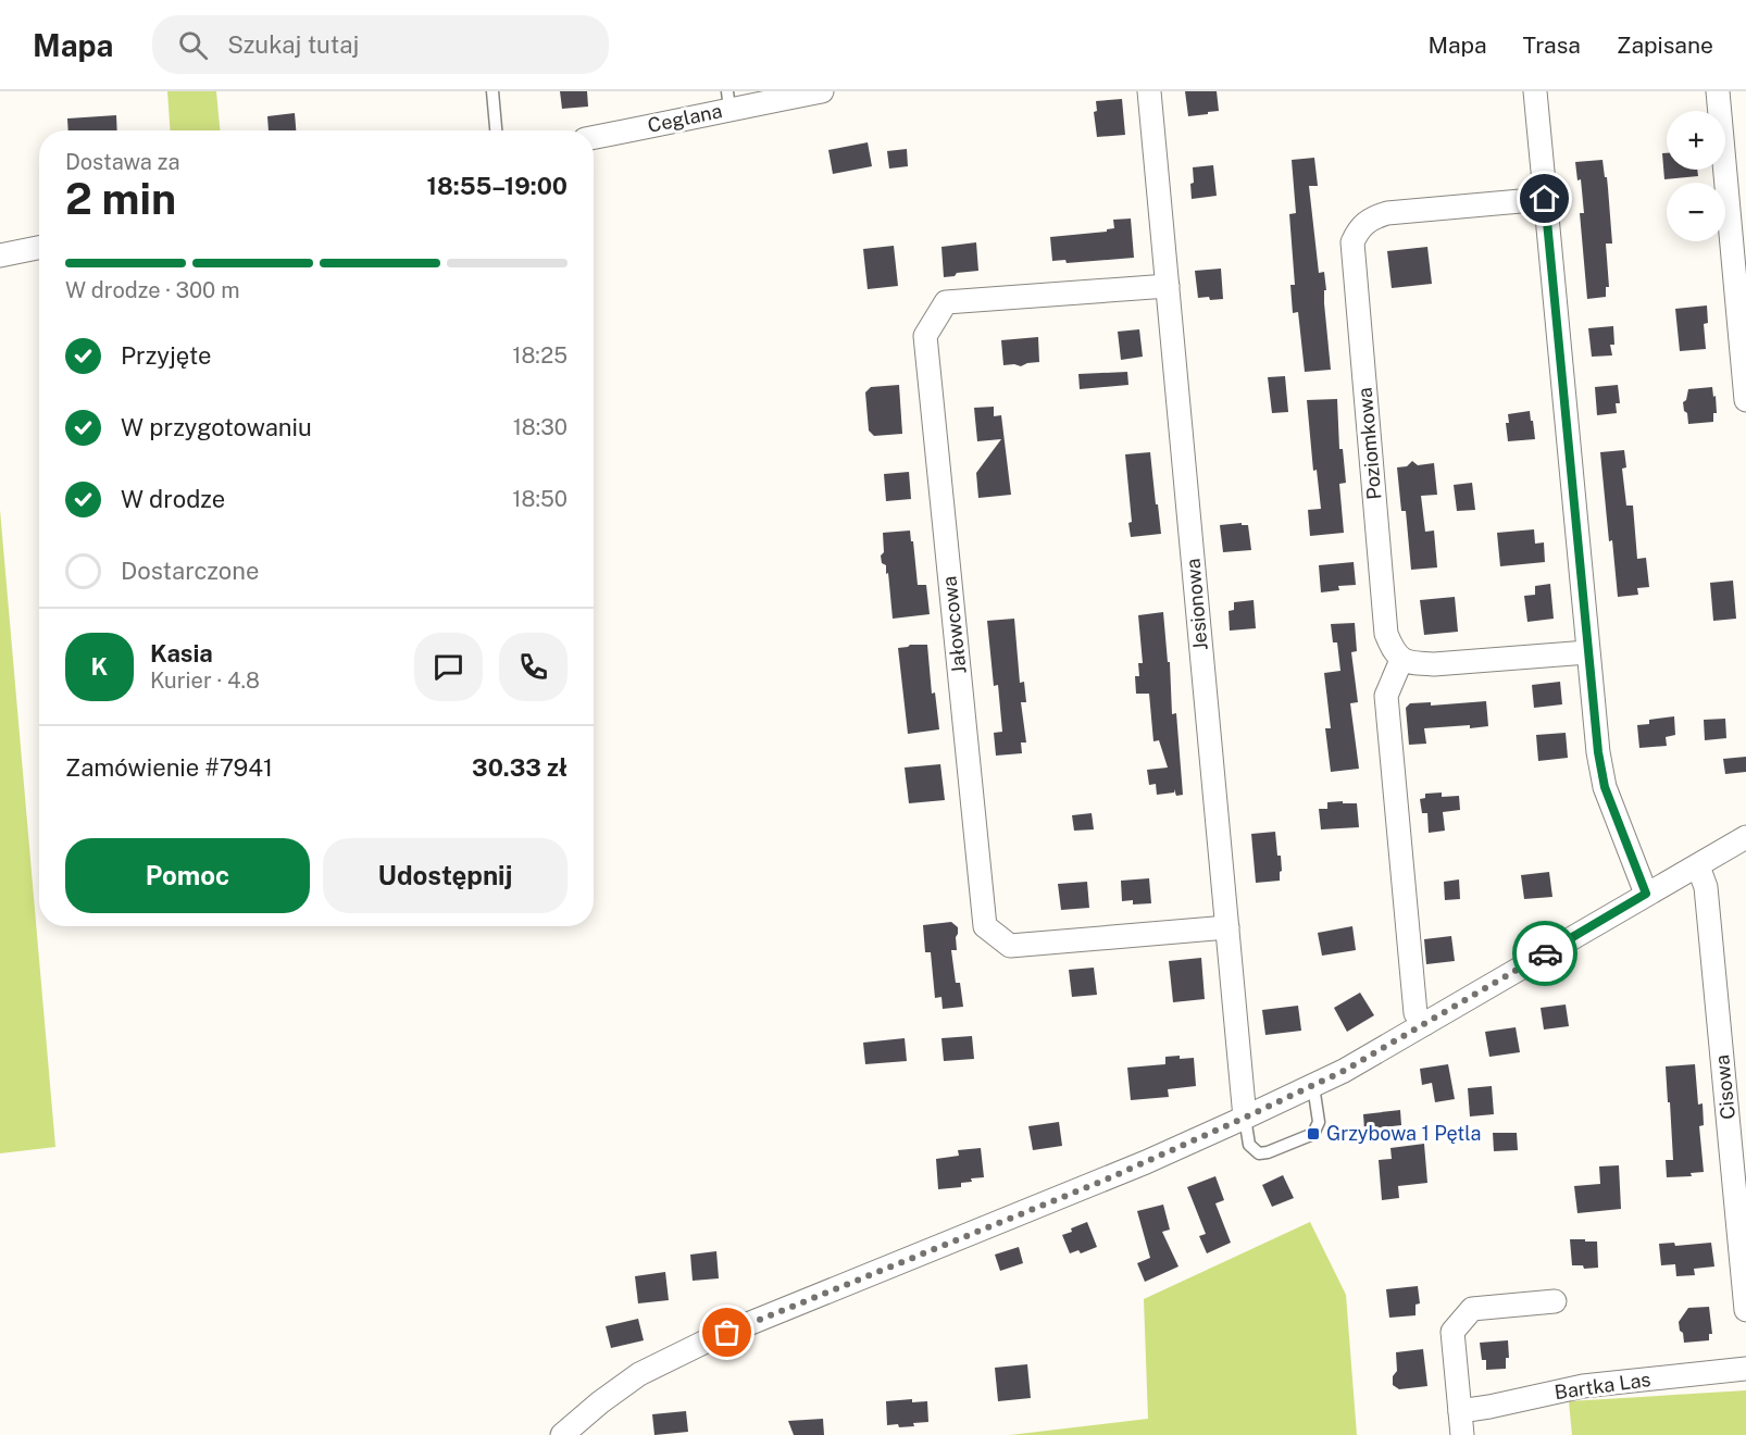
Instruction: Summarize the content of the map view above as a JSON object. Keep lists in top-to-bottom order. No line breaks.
{"streets":{"street":["Ceglana","Poziomkowa","Jesionowa","Jałowcowa","Cisowa","Bartka Las"]},"crossings":[["Jesionowa","Jałowcowa"]],"places":{"transit":["Grzybowa 1 Pętla"]},"page":{"header":"Mapa","search":"Szukaj tutaj","nav":["Mapa","Trasa","Zapisane"],"map_buttons":["+","−"],"heading":["2 min","Dostawa za","18:55–19:00"],"panel":["Kasia","Kurier · 4.8","Zamówienie #7941","30.33 zł"],"bar":"W drodze · 300 m","list":[["Przyjęte","18:25"],["W przygotowaniu","18:30"],["W drodze","18:50"],"Dostarczone"],"round":"K","buttons":["Pomoc","Udostępnij"]}}
